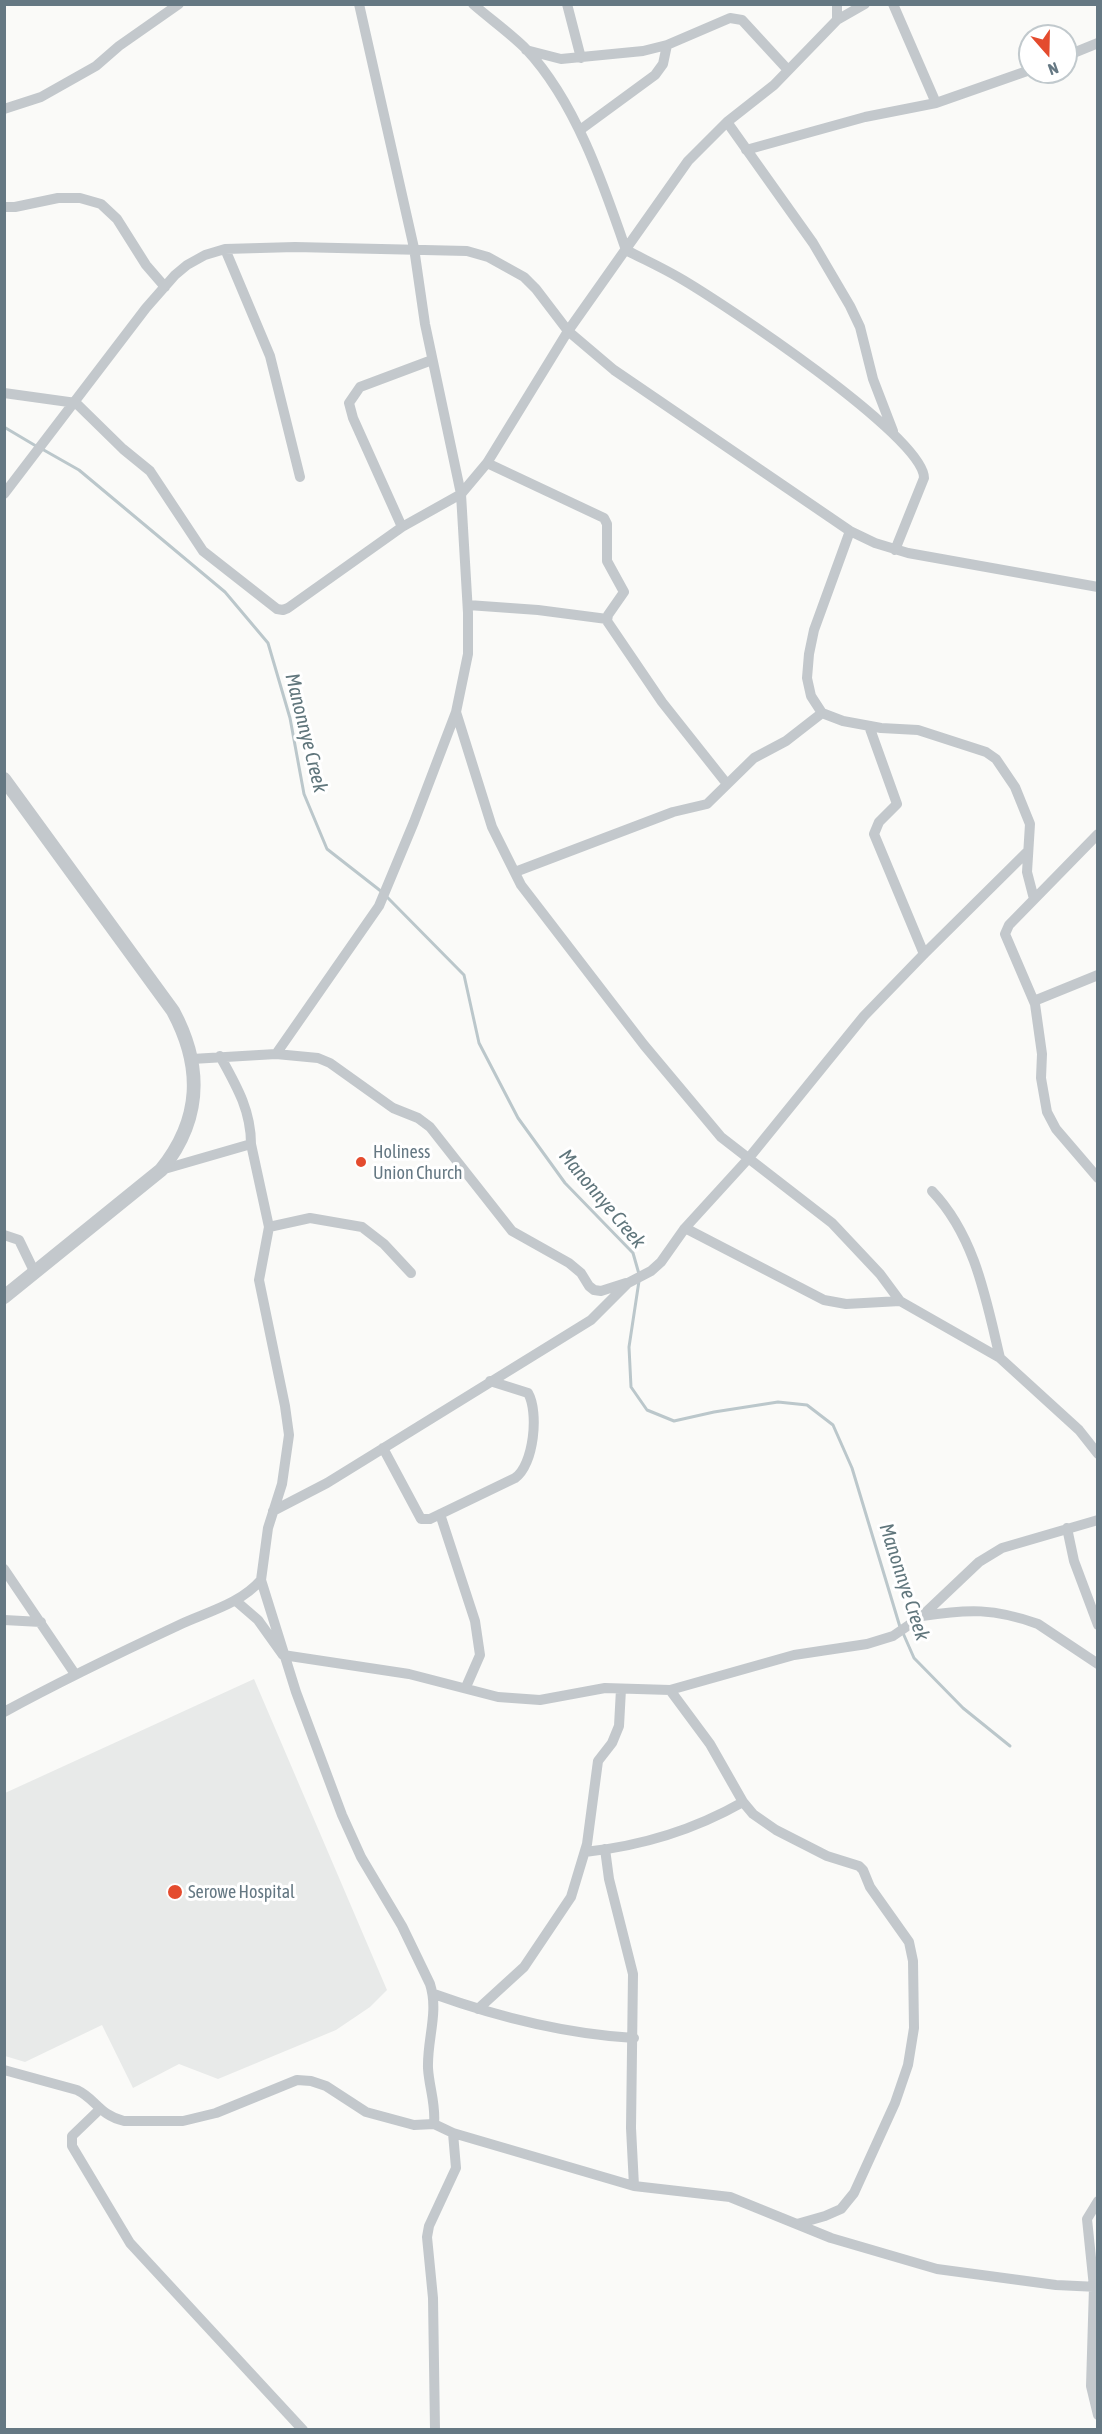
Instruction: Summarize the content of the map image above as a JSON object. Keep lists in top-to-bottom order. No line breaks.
{"water":["Manonnye Creek"],"places":["Holiness Union Church","Serowe Hospital"],"north":"bottom"}
